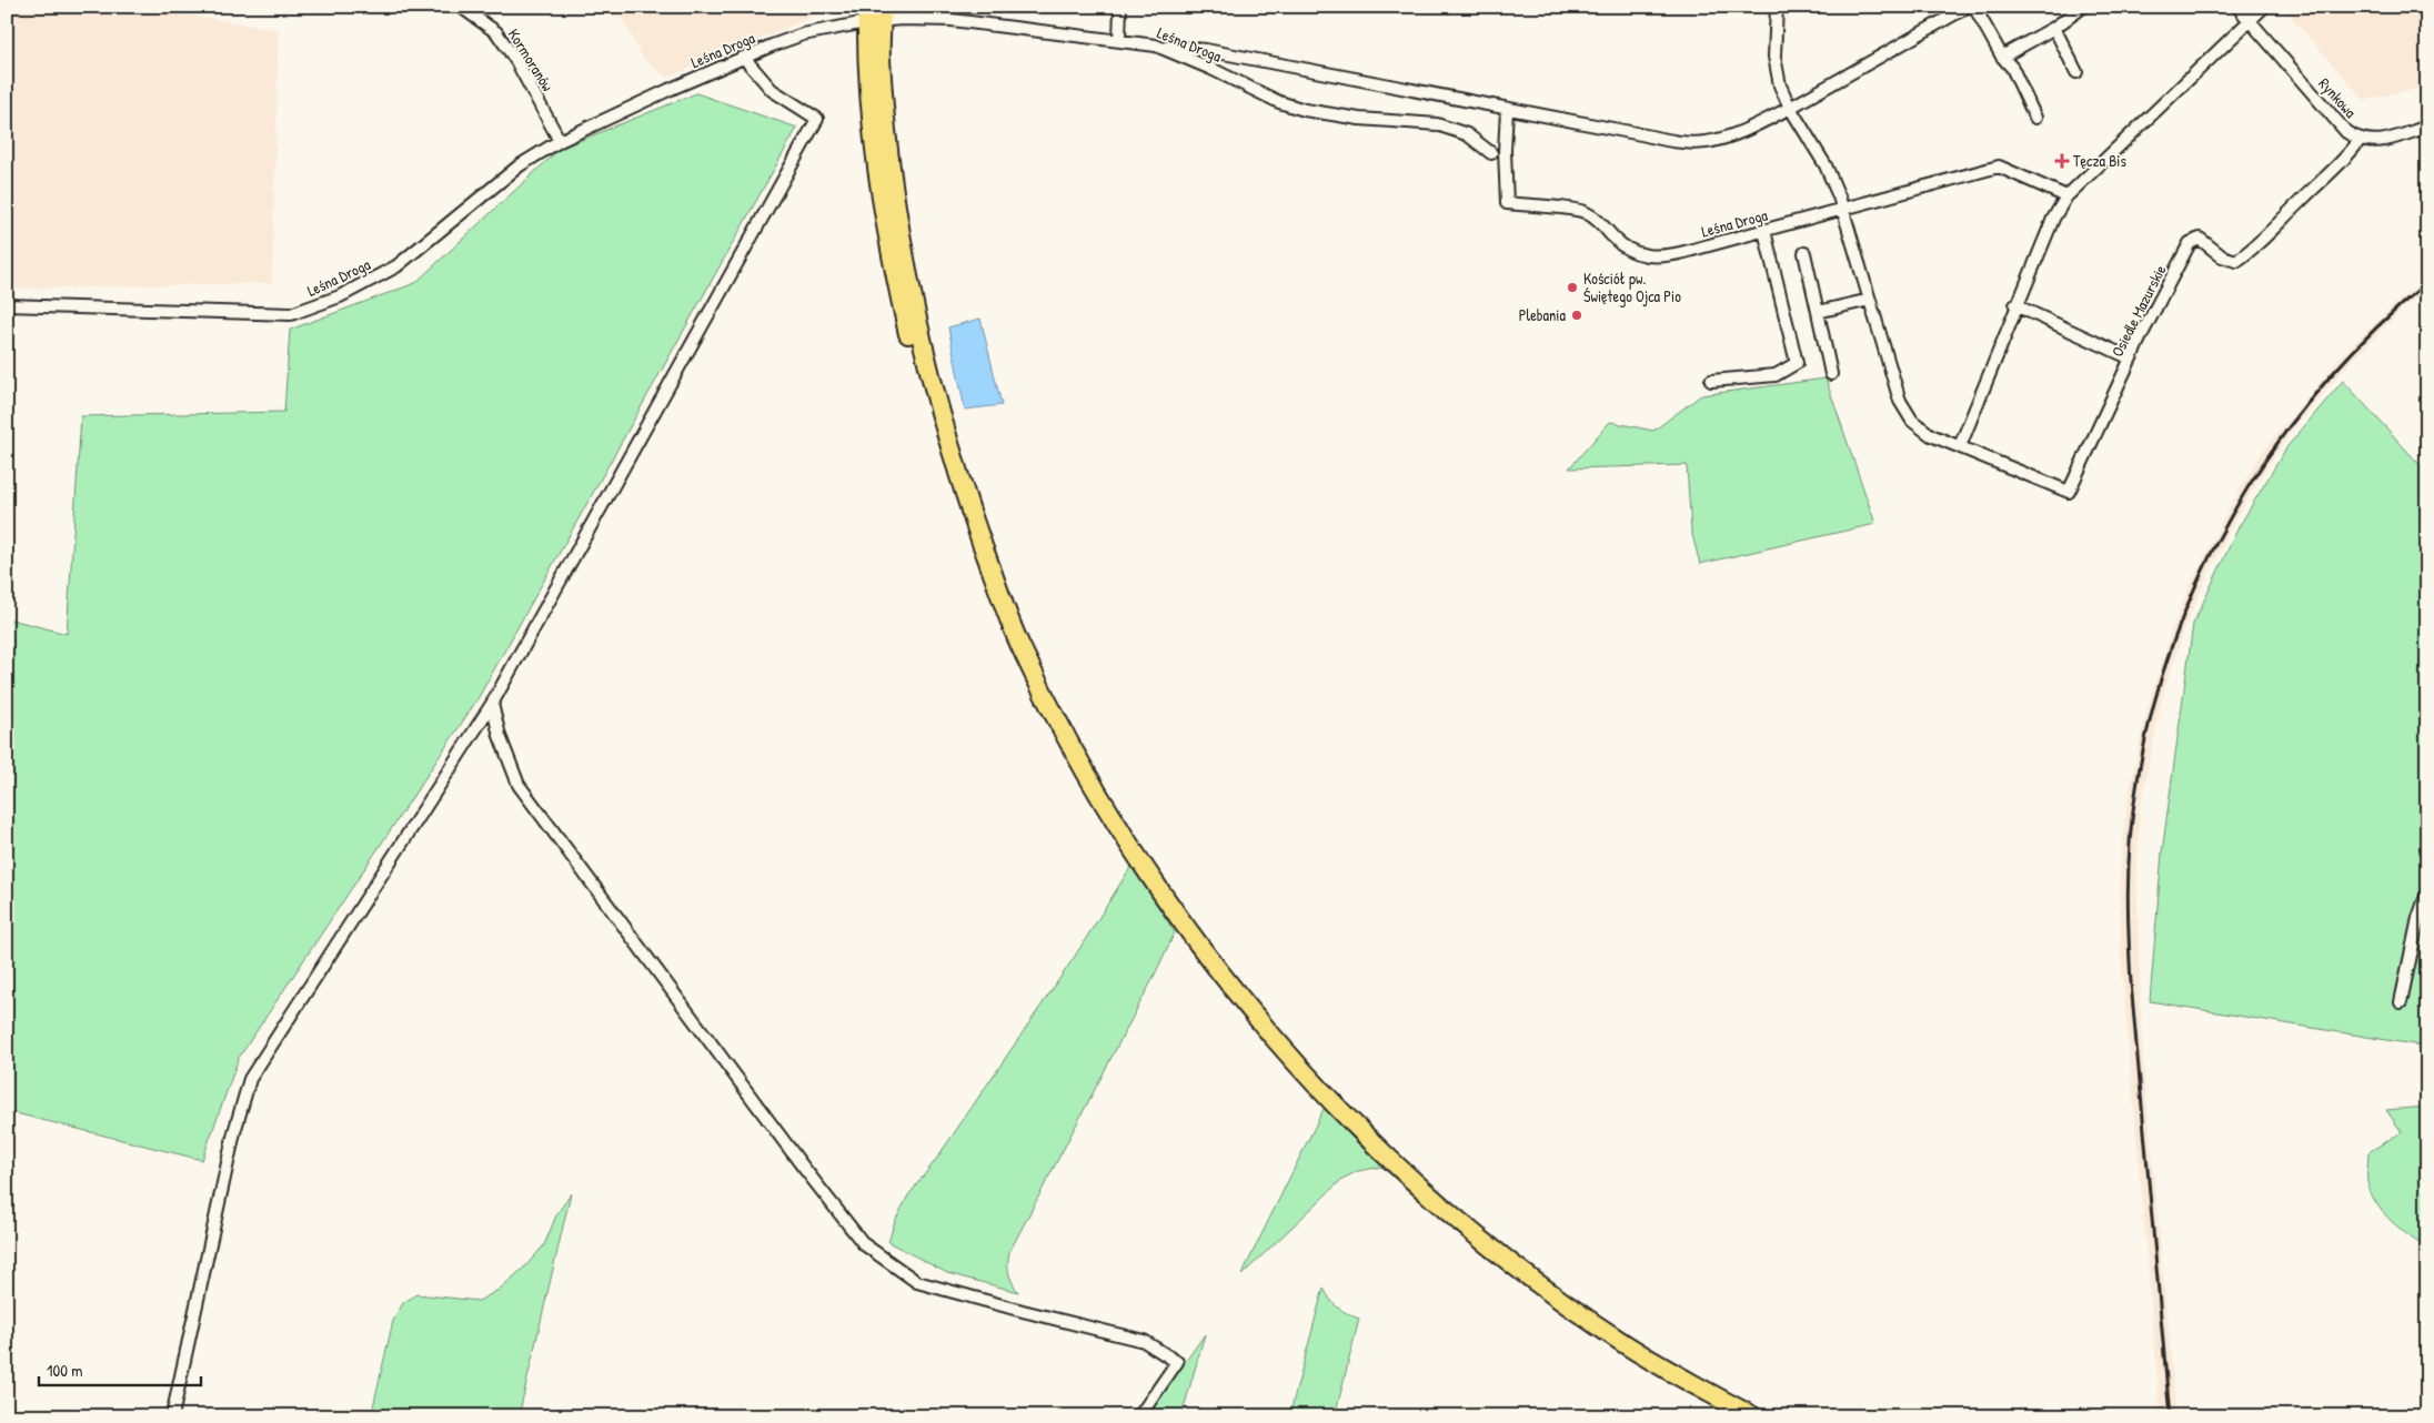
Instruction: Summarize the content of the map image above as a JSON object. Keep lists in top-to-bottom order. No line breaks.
{"streets":{"street":["Leśna Droga","Kormoranów","Rynkowa","Osiedle Mazurskie"]},"crossings":[["Leśna Droga","Kormoranów"],["Leśna Droga","Osiedle Mazurskie"],["Rynkowa","Osiedle Mazurskie"]],"places":{"health":["Tęcza Bis"],"other":["Kościół pw. Świętego Ojca Pio","Plebania"]},"scale_bar":"100 m"}
